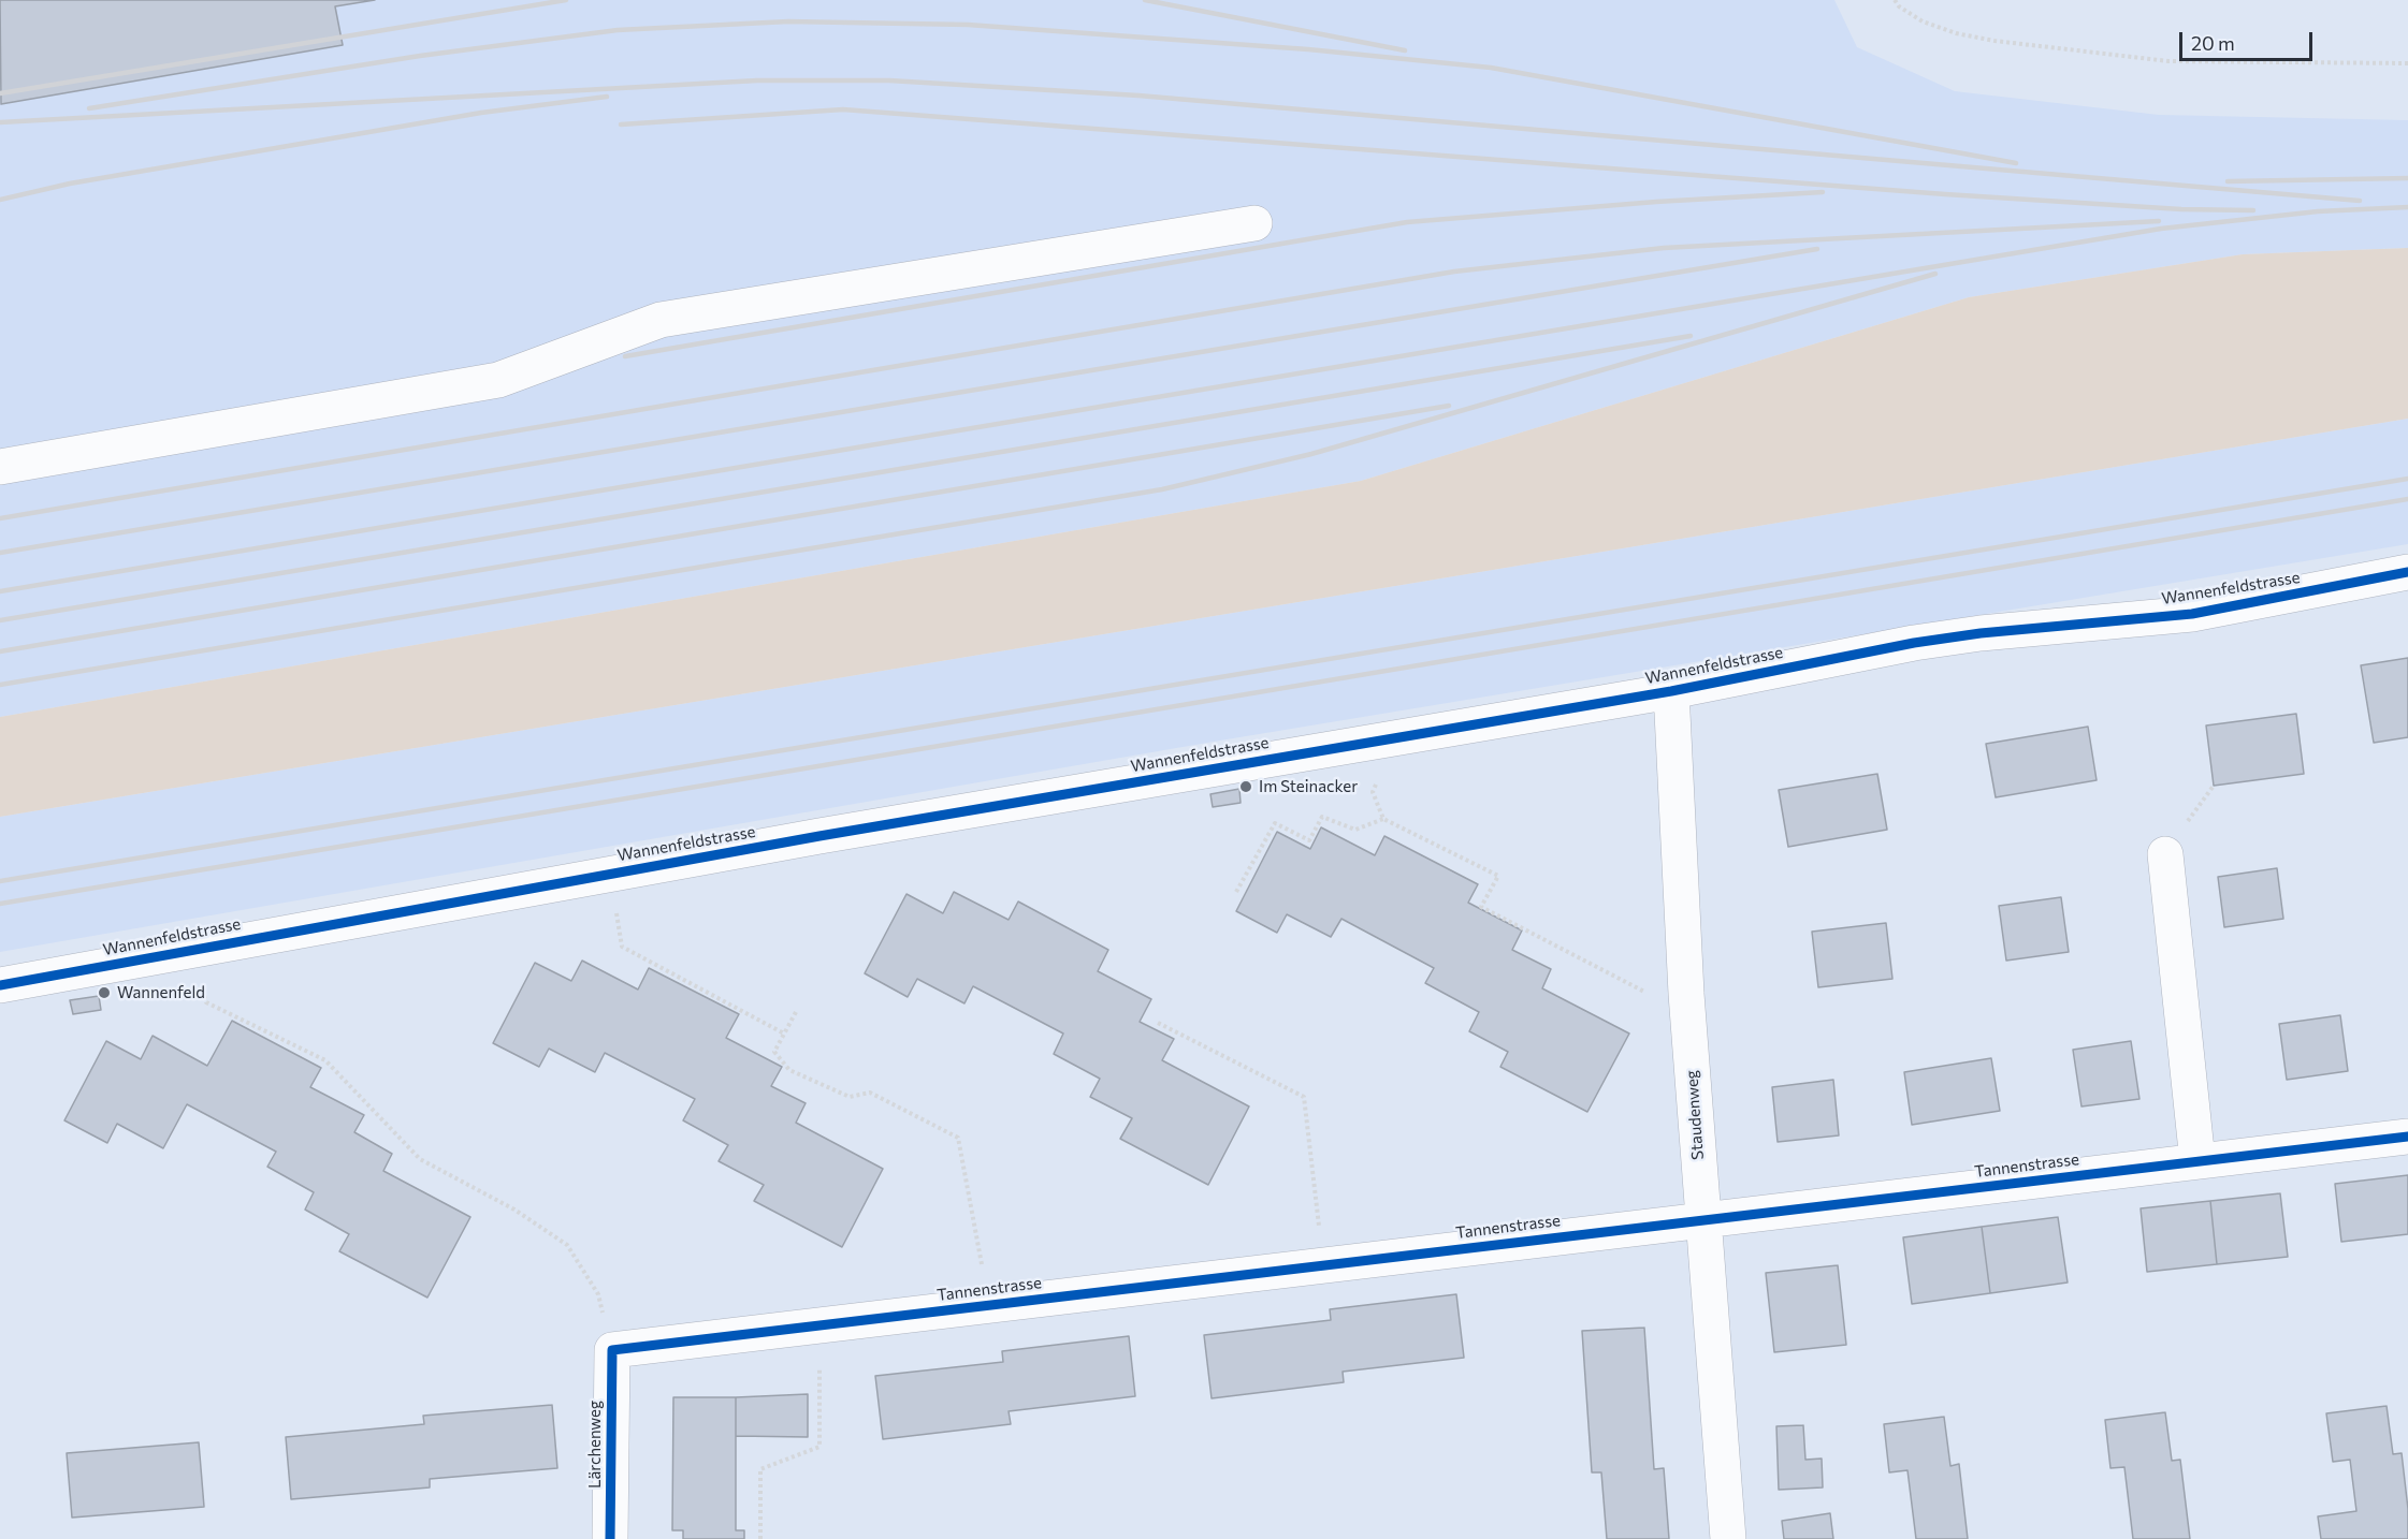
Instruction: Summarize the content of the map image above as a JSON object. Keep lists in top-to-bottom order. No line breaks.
{"streets":{"street":["Wannenfeldstrasse","Staudenweg","Tannenstrasse","Lärchenweg"]},"crossings":[["Wannenfeldstrasse","Staudenweg"],["Staudenweg","Tannenstrasse"],["Tannenstrasse","Lärchenweg"]],"places":["Im Steinacker","Wannenfeld"],"scale_bar":"20 m"}
